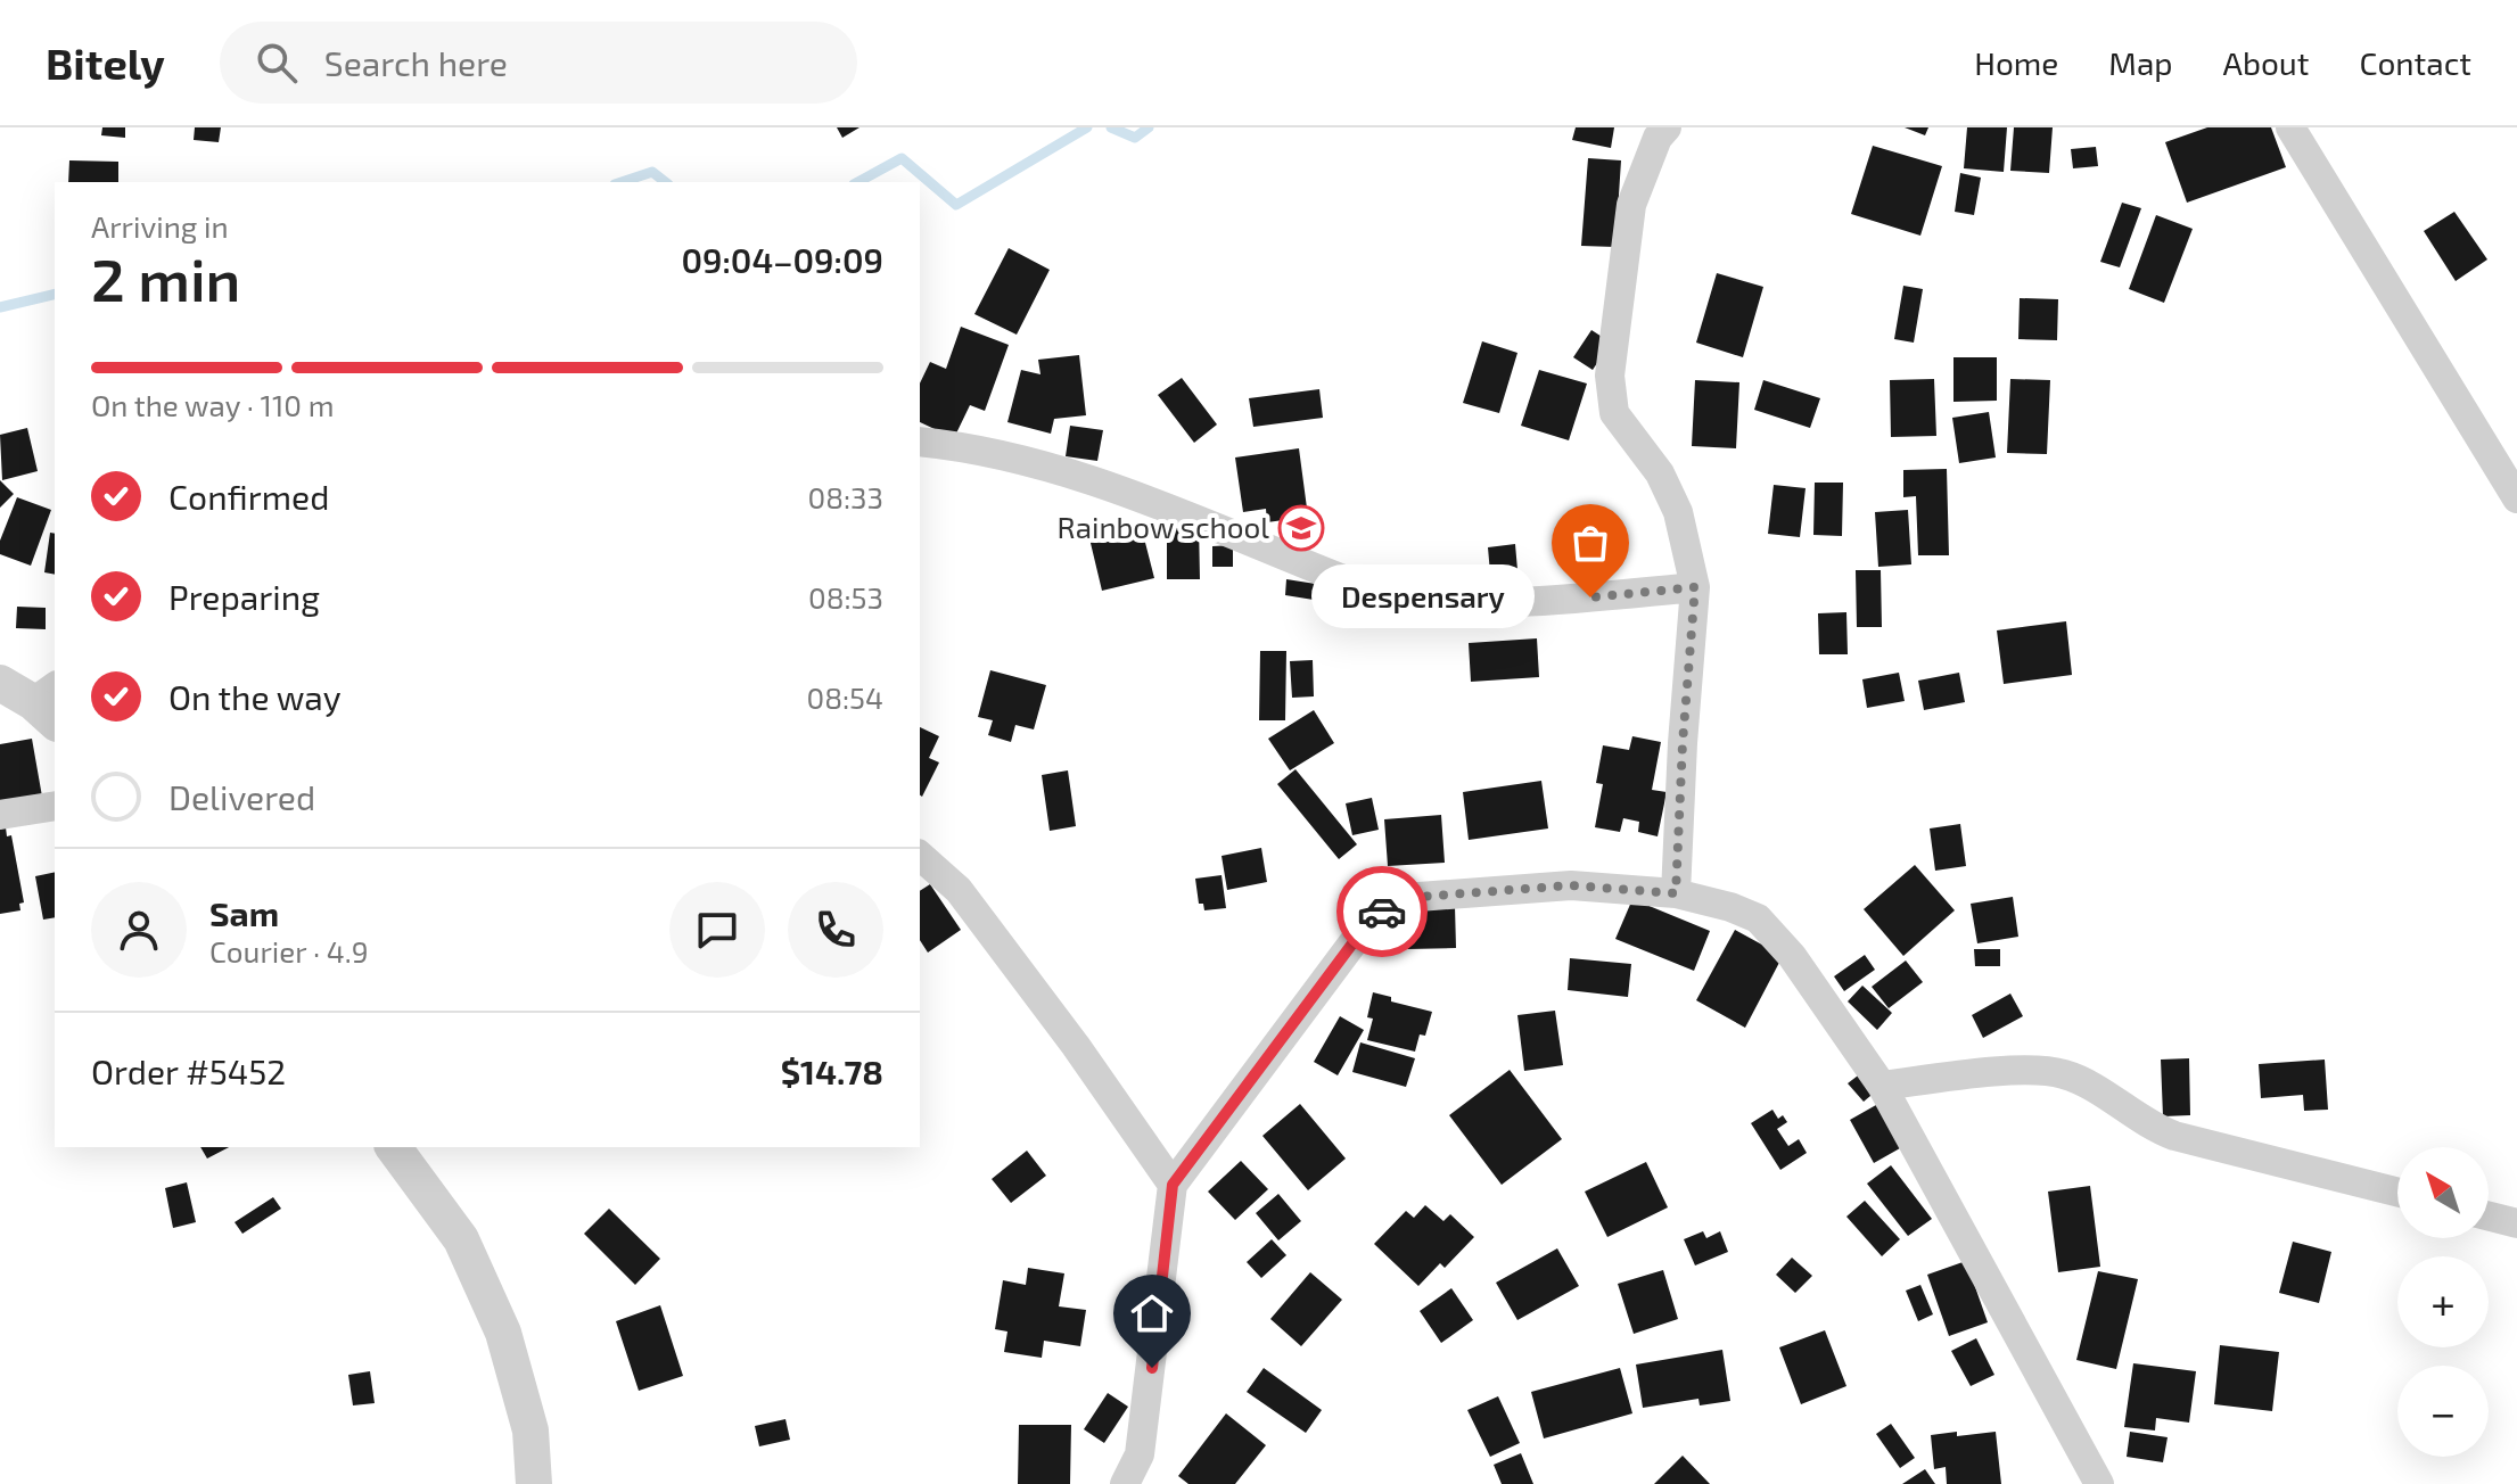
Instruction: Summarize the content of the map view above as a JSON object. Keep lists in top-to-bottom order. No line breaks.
{"places":{"school or university":["Rainbow school"],"other":["Despensary"]},"north":"top left","page":{"header":"Bitely","search":"Search here","nav":["Home","Map","About","Contact"],"heading":["2 min","Arriving in","09:04–09:09"],"panel":["Sam","Courier · 4.9","Order #5452","$14.78"],"bar":"On the way · 110 m","list":[["Confirmed","08:33"],["Preparing","08:53"],["On the way","08:54"],"Delivered"],"bubble":"Despensary","map_buttons":["+","−"]}}
